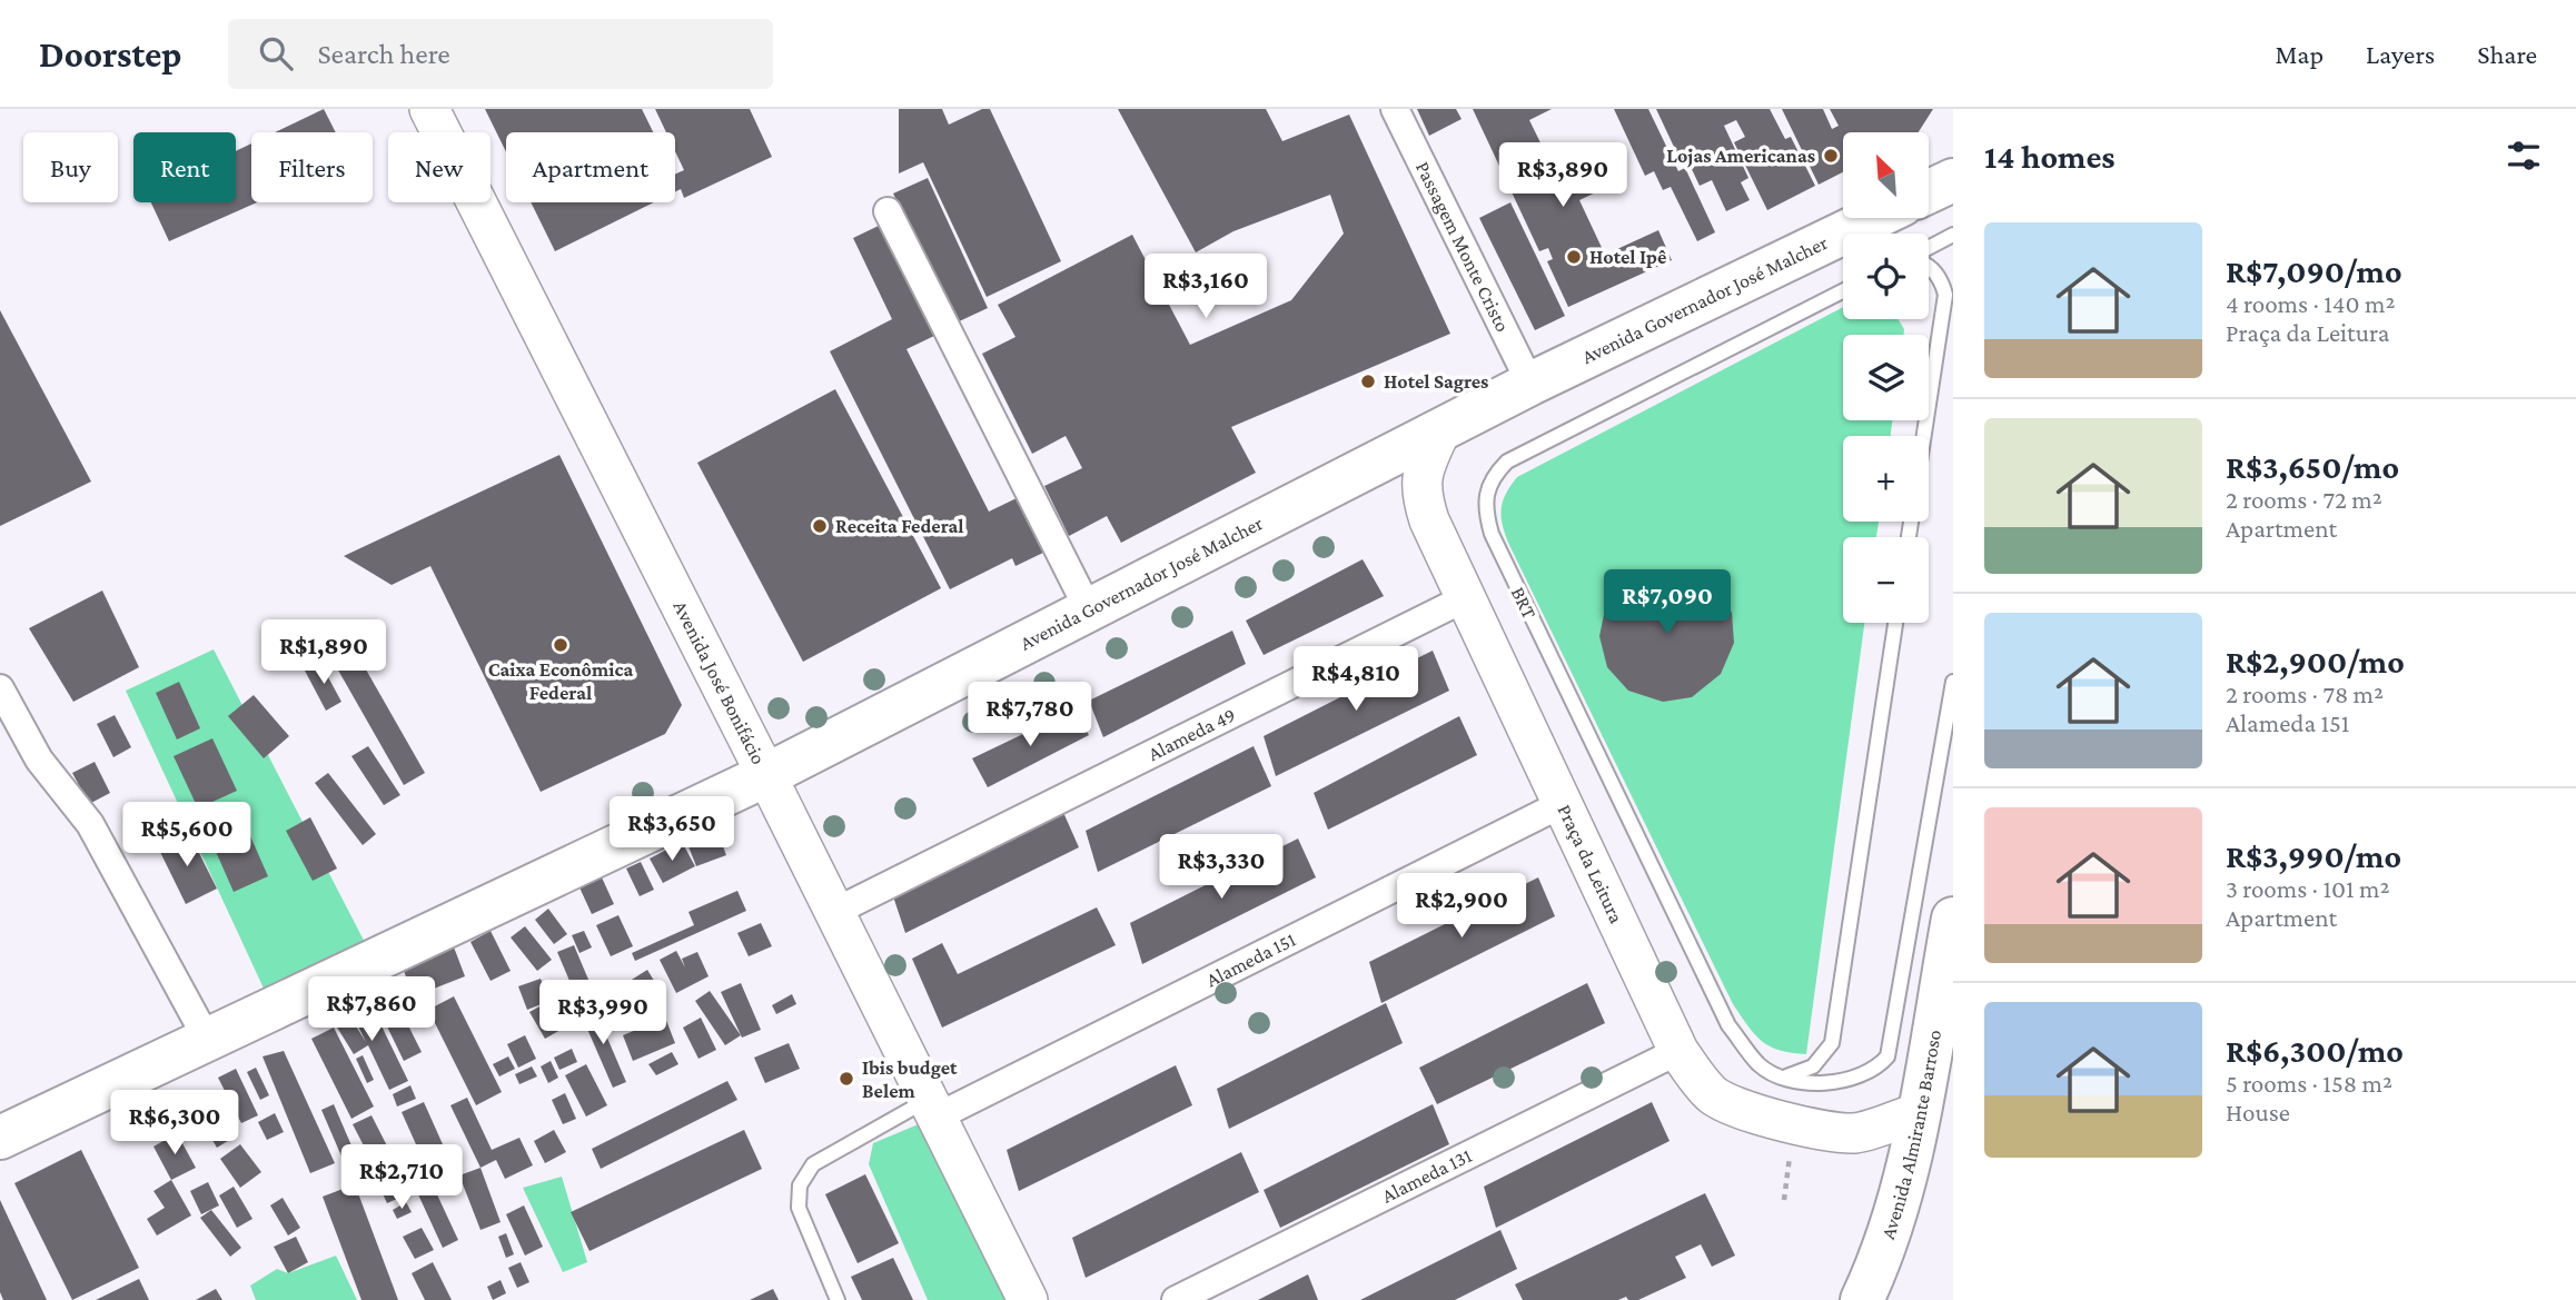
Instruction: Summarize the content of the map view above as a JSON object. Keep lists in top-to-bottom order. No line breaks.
{"streets":{"main road":["Avenida Governador José Malcher","Avenida José Bonifácio","Praça da Leitura","Avenida Almirante Barroso"],"street":["Passagem Monte Cristo","Alameda 49","Alameda 151","Alameda 131"],"lane":["BRT"]},"crossings":[["Passagem Monte Cristo","Avenida Governador José Malcher"],["Avenida Governador José Malcher","Avenida José Bonifácio"],["Avenida Governador José Malcher","Praça da Leitura"],["Avenida José Bonifácio","Alameda 49"],["Avenida José Bonifácio","Alameda 151"],["Alameda 49","Praça da Leitura"],["Praça da Leitura","Alameda 151"],["Praça da Leitura","Avenida Almirante Barroso"],["Praça da Leitura","Alameda 131"]],"places":["Lojas Americanas","Hotel Ipê","Hotel Sagres","Receita Federal","Caixa Econômica Federal","Ibis budget Belem"],"north":"top left","page":{"header":"Doorstep","search":"Search here","nav":["Map","Layers","Share"],"heading":"14 homes","map_buttons":["+","−"],"chip":["Buy","Rent","Filters","New","Apartment"],"price":["R$3,890","R$3,160","R$7,090","R$1,890","R$4,810","R$7,780","R$3,650","R$5,600","R$3,330","R$2,900","R$7,860","R$3,990","R$6,300","R$2,710"],"list":[{"name":"R$7,090/mo","note":"4 rooms · 140 m² · Praça da Leitura"},{"name":"R$3,650/mo","note":"2 rooms · 72 m² · Apartment"},{"name":"R$2,900/mo","note":"2 rooms · 78 m² · Alameda 151"},{"name":"R$3,990/mo","note":"3 rooms · 101 m² · Apartment"},{"name":"R$6,300/mo","note":"5 rooms · 158 m² · House"}]}}
